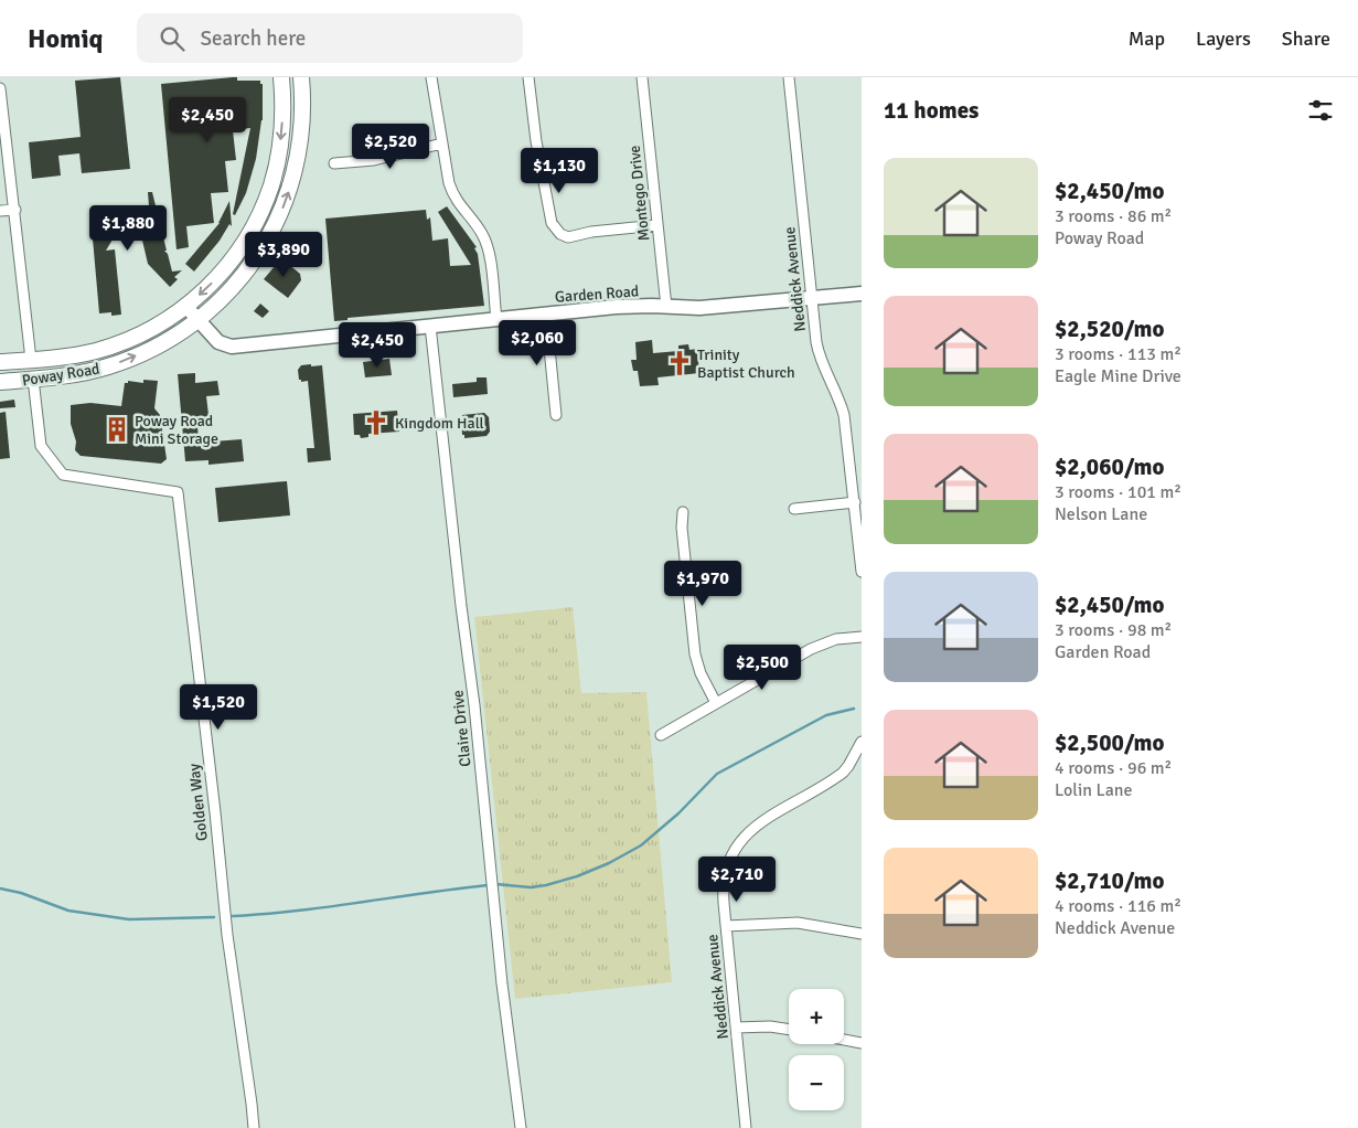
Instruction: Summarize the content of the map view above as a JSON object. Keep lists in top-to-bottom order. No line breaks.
{"streets":{"main road":["Poway Road"],"street":["Montego Drive","Neddick Avenue","Garden Road","Claire Drive","Golden Way"]},"crossings":[["Montego Drive","Garden Road"],["Neddick Avenue","Garden Road"],["Garden Road","Poway Road"],["Garden Road","Claire Drive"],["Poway Road","Golden Way"]],"places":{"church":["Trinity Baptist Church","Kingdom Hall"],"building":["Poway Road Mini Storage"]},"page":{"header":"Homiq","search":"Search here","nav":["Map","Layers","Share"],"heading":"11 homes","price":["$2,450","$2,520","$1,130","$1,880","$3,890","$2,060","$2,450","$1,970","$2,500","$1,520","$2,710"],"list":[{"name":"$2,450/mo","note":"3 rooms · 86 m² · Poway Road"},{"name":"$2,520/mo","note":"3 rooms · 113 m² · Eagle Mine Drive"},{"name":"$2,060/mo","note":"3 rooms · 101 m² · Nelson Lane"},{"name":"$2,450/mo","note":"3 rooms · 98 m² · Garden Road"},{"name":"$2,500/mo","note":"4 rooms · 96 m² · Lolin Lane"},{"name":"$2,710/mo","note":"4 rooms · 116 m² · Neddick Avenue"}],"map_buttons":["+","−"]}}
